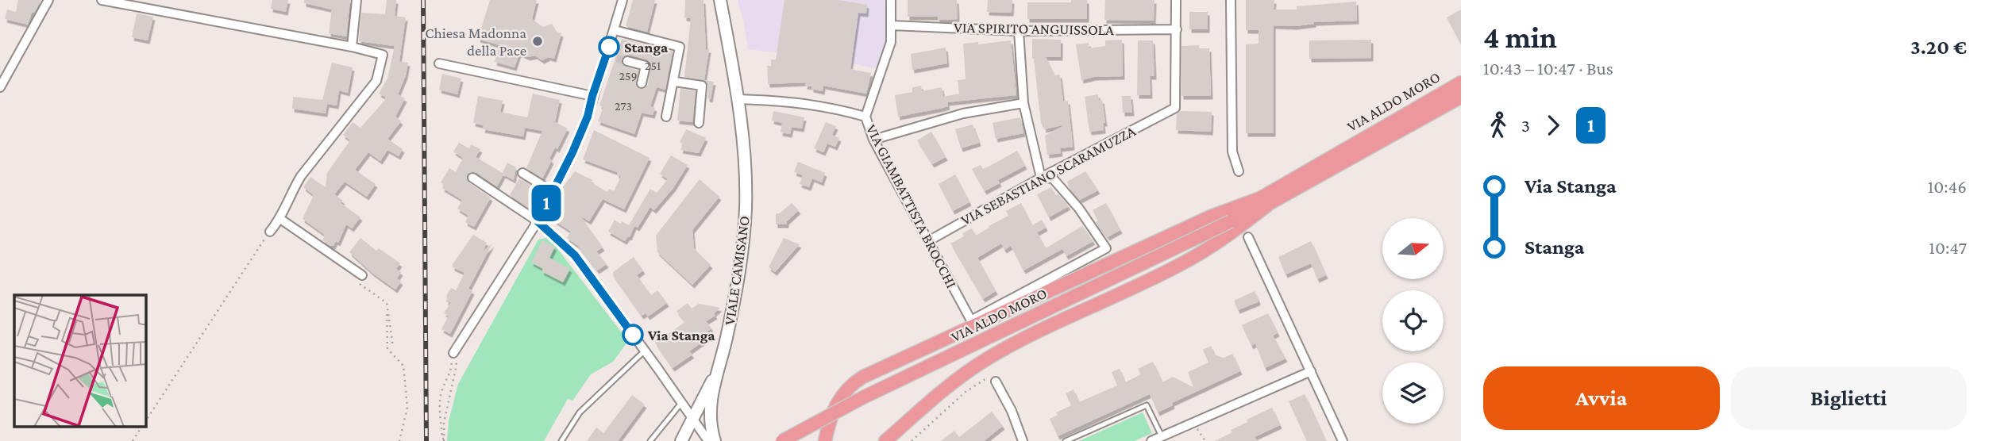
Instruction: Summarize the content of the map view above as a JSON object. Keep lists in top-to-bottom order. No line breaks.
{"streets":{"main road":["VIA ALDO MORO","VIALE CAMISANO"],"street":["VIA SPIRITO ANGUISSOLA","VIA SEBASTIANO SCARAMUZZA","VIA GIAMBATTISTA BROCCHI"]},"crossings":[["VIA SPIRITO ANGUISSOLA","VIA SEBASTIANO SCARAMUZZA"],["VIA SEBASTIANO SCARAMUZZA","VIA GIAMBATTISTA BROCCHI"],["VIA GIAMBATTISTA BROCCHI","VIALE CAMISANO"]],"places":["Chiesa Madonna della Pace","Stanga","Via Stanga"],"lines":["bus line 1"],"house_numbers":["251","259","273"],"north":"right","page":{"on_map":"1","heading":["4 min","10:43 – 10:47 · Bus","3.20 €"],"legs":["3","1"],"list":[{"name":"Via Stanga","value":"10:46"},{"name":"Stanga","value":"10:47"}],"buttons":["Avvia","Biglietti"]}}
